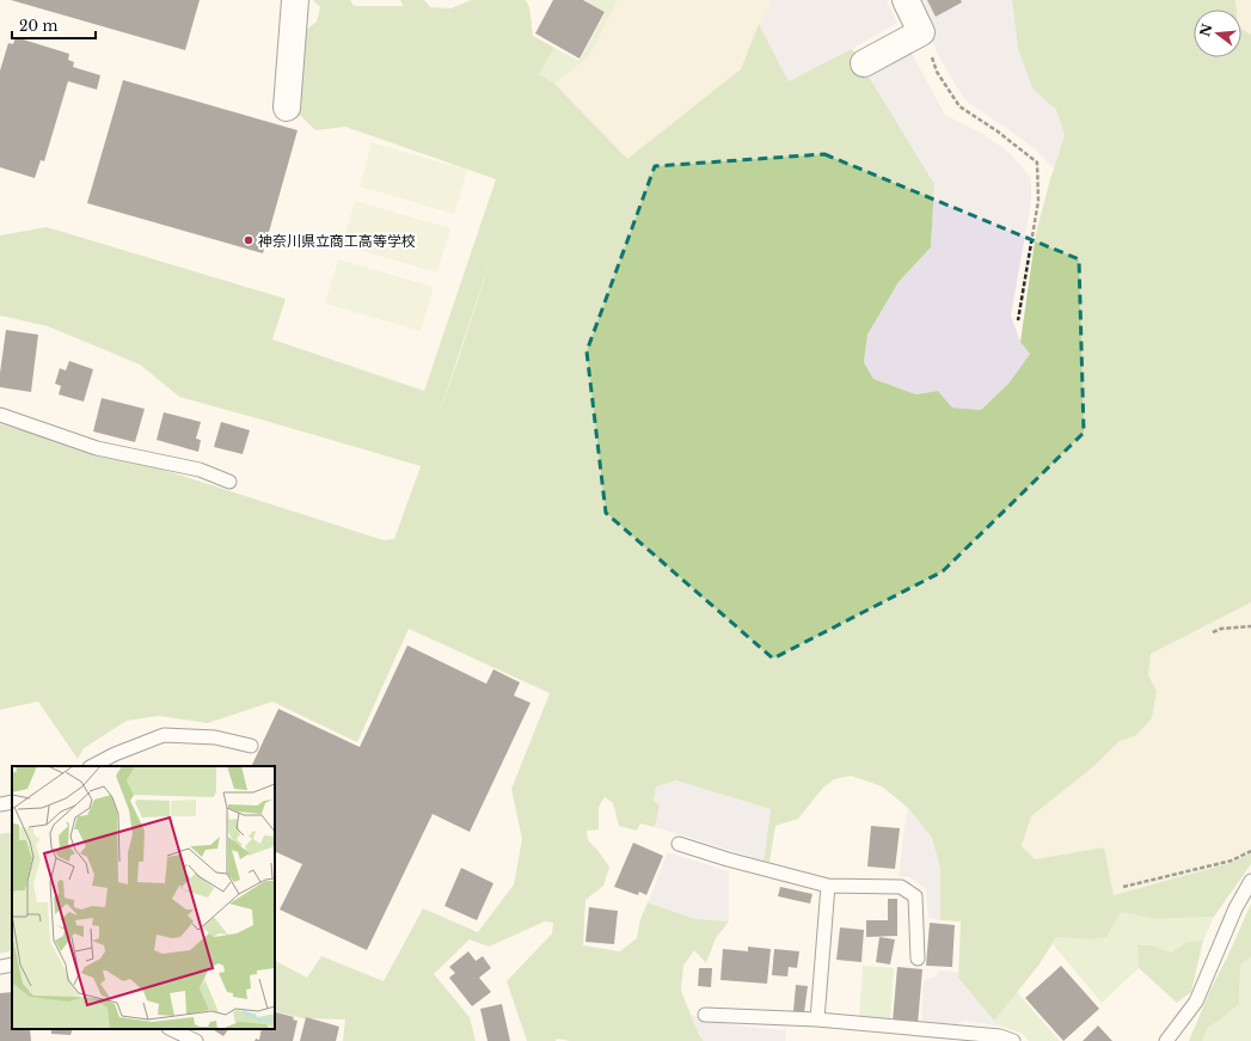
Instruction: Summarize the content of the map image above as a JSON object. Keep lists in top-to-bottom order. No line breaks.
{"places":["神奈川県立商工高等学校"],"scale_bar":"20 m","north":"left"}
